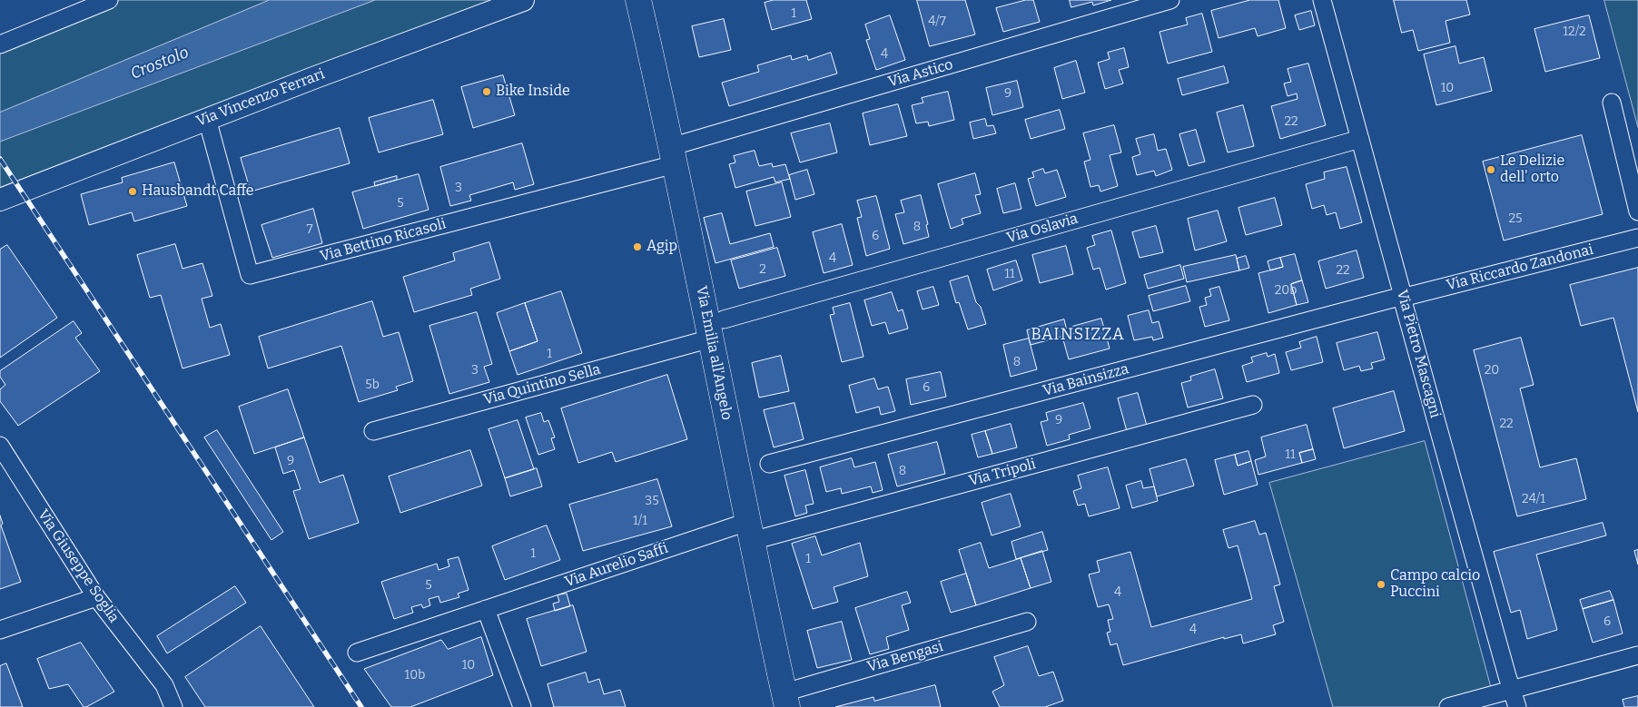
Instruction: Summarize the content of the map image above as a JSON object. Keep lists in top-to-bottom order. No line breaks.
{"streets":{"main road":["Via Emilia all'Angelo"],"street":["Via Astico","Via Vincenzo Ferrari","Via Oslavia","Via Bettino Ricasoli","Via Riccardo Zandonai","Via Pietro Mascagni","Via Bainsizza","Via Quintino Sella","Via Tripoli","Via Aurelio Saffi","Via Giuseppe Soglia","Via Bengasi"]},"crossings":[["Via Astico","Via Bettino Ricasoli"],["Via Astico","Via Emilia all'Angelo"],["Via Vincenzo Ferrari","Via Bettino Ricasoli"],["Via Oslavia","Via Emilia all'Angelo"],["Via Oslavia","Via Pietro Mascagni"],["Via Oslavia","Via Quintino Sella"],["Via Bettino Ricasoli","Via Emilia all'Angelo"],["Via Riccardo Zandonai","Via Pietro Mascagni"],["Via Riccardo Zandonai","Via Bainsizza"],["Via Emilia all'Angelo","Via Quintino Sella"],["Via Emilia all'Angelo","Via Tripoli"],["Via Emilia all'Angelo","Via Aurelio Saffi"],["Via Emilia all'Angelo","Via Bengasi"],["Via Pietro Mascagni","Via Bainsizza"],["Via Tripoli","Via Aurelio Saffi"]],"districts":["BAINSIZZA"],"water":["Crostolo"],"places":["Bike Inside","Le Delizie dell' orto","Hausbandt Caffe","Agip","Campo calcio Puccini"],"house_numbers":["1","4/7","12/2","4","10","9","22","3","5","25","8","7","6","4","2","22","11","20b","1","8","3","20","5b","6","9","22","11","9","8","24/1","35","1/1","1","1","5","4","6","4","10","10b"]}
